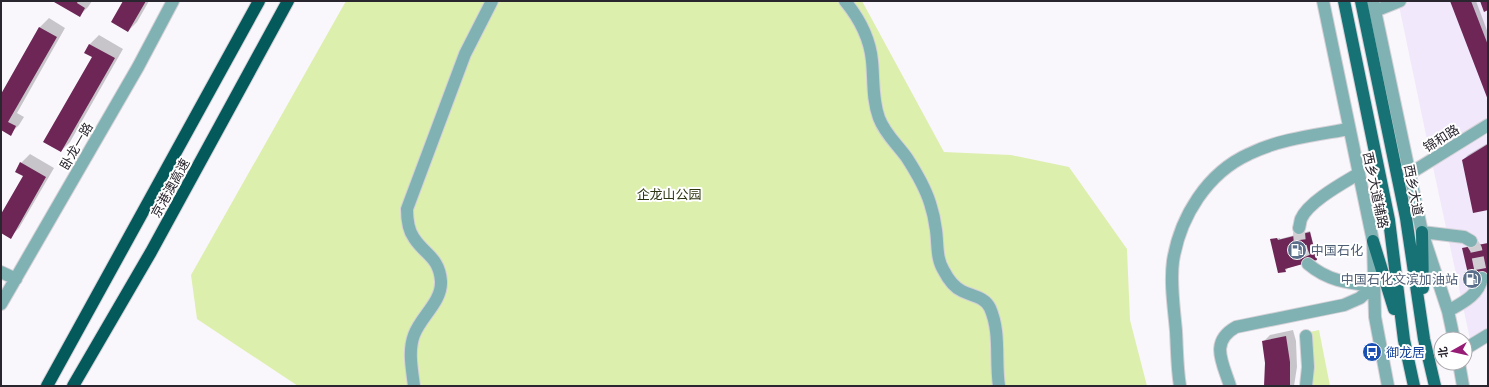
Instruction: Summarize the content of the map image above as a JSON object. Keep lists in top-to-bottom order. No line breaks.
{"streets":{"highway":["京港澳高速"],"main road":["西乡大道"],"street":["锦和路","卧龙一路","西乡大道辅路"]},"parks":["企龙山公园"],"places":{"fuel station":["中国石化","中国石化文滨加油站"],"bus stop":["御龙居"]},"north":"left"}
